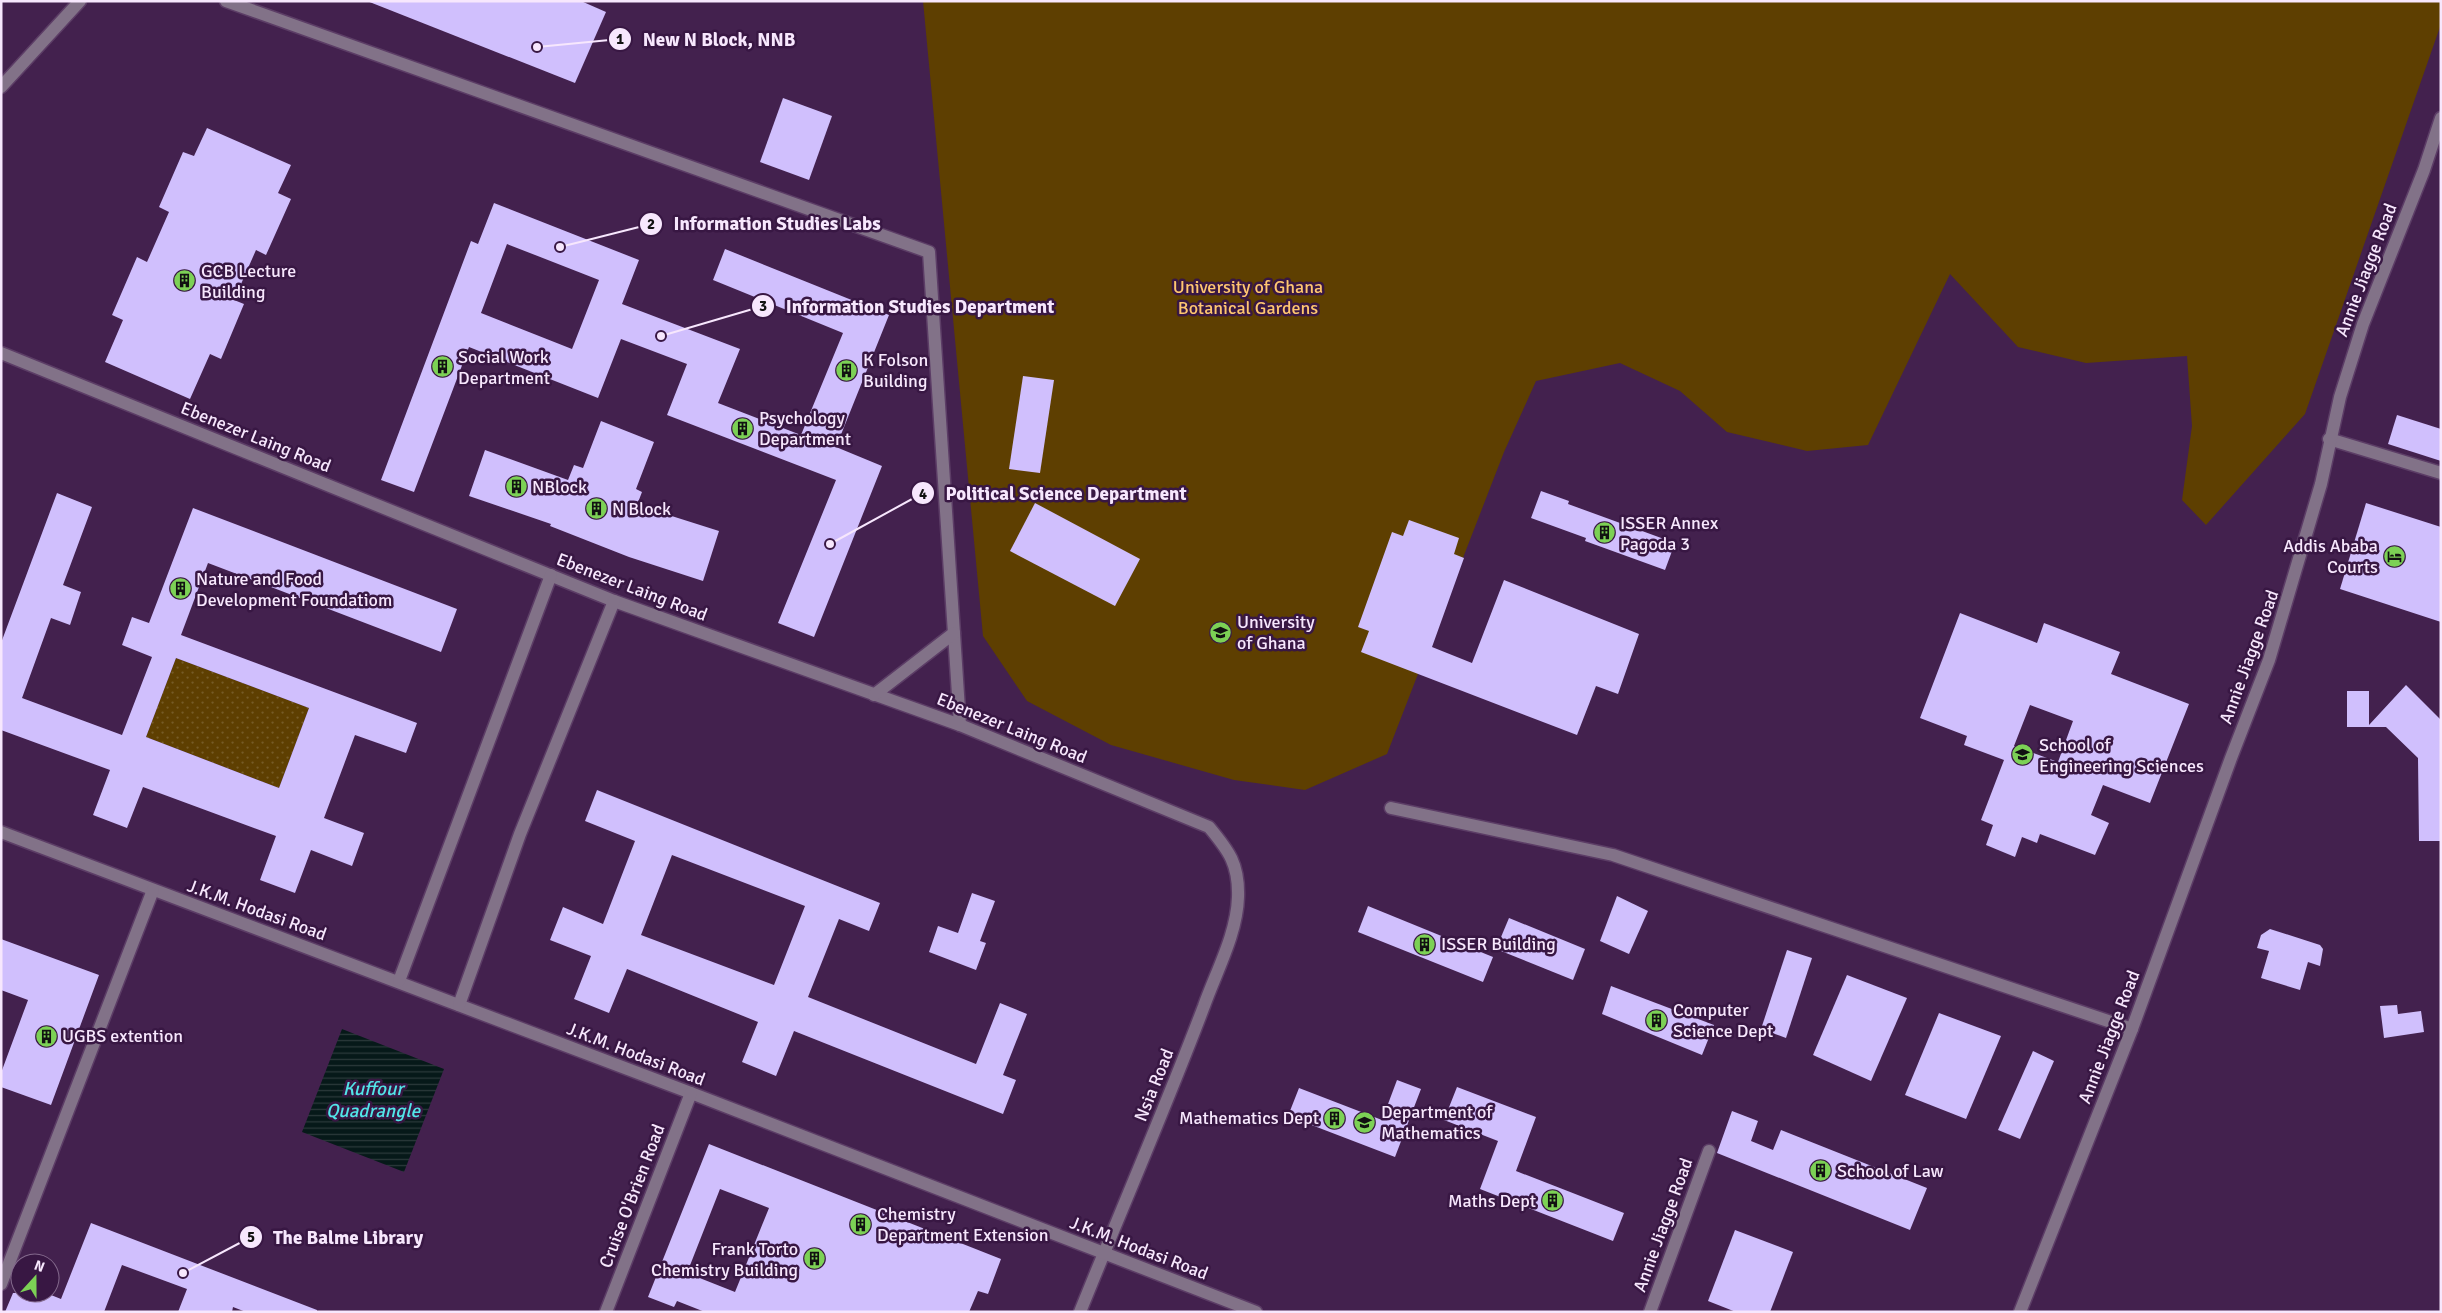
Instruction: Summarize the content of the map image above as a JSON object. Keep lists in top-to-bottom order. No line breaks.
{"streets":{"street":["Annie Jiagge Road","Ebenezer Laing Road","J.K.M. Hodasi Road","Nsia Road","Cruise O'Brien Road"]},"crossings":[["Ebenezer Laing Road","Nsia Road"],["J.K.M. Hodasi Road","Nsia Road"],["J.K.M. Hodasi Road","Cruise O'Brien Road"]],"water":["Kuffour Quadrangle"],"parks":["University of Ghana Botanical Gardens"],"places":{"other":["New N Block, NNB","Information Studies Labs","Information Studies Department","Political Science Department","The Balme Library"],"building":["GCB Lecture Building","Social Work Department","K Folson Building","Psychology Department","NBlock","N Block","ISSER Annex Pagoda 3","Nature and Food Development Foundatiom","ISSER Building","Computer Science Dept","UGBS extention","Mathematics Dept","School of Law","Maths Dept","Chemistry Department Extension","Frank Torto Chemistry Building"],"hotel":["Addis Ababa Courts"],"school or university":["University of Ghana","School of Engineering Sciences","Department of Mathematics"]},"north":"top"}
